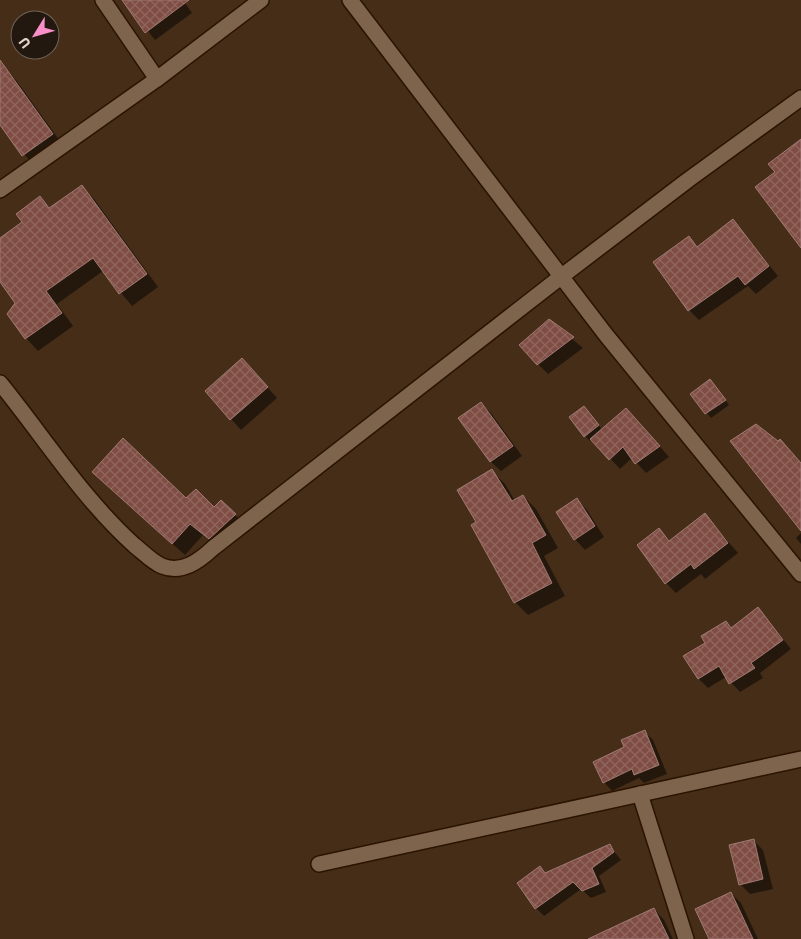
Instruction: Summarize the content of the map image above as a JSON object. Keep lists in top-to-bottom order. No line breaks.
{"north":"bottom left"}
